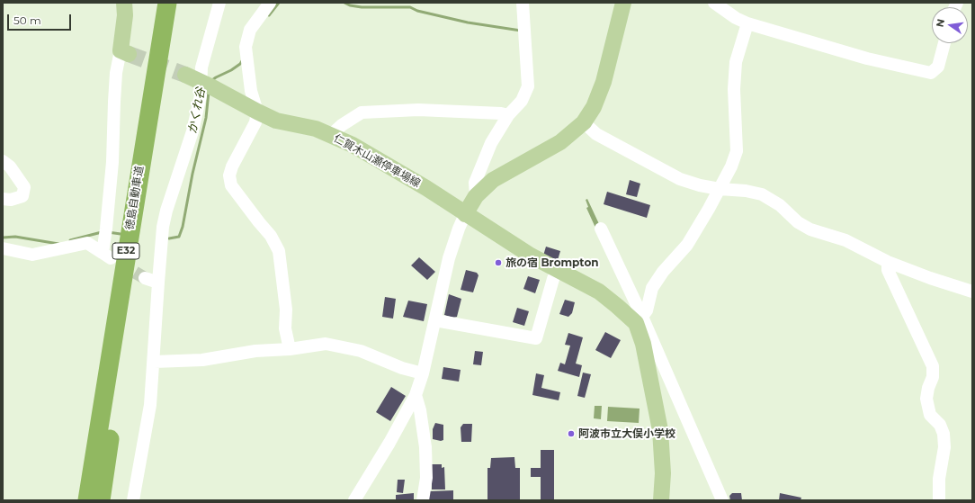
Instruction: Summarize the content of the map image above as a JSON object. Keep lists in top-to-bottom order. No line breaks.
{"streets":{"highway":["徳島自動車道","E32"],"main road":["仁賀木山瀬停車場線"]},"water":["かくれ谷"],"places":["旅の宿 Brompton","阿波市立大俣小学校"],"scale_bar":"50 m","north":"left"}
